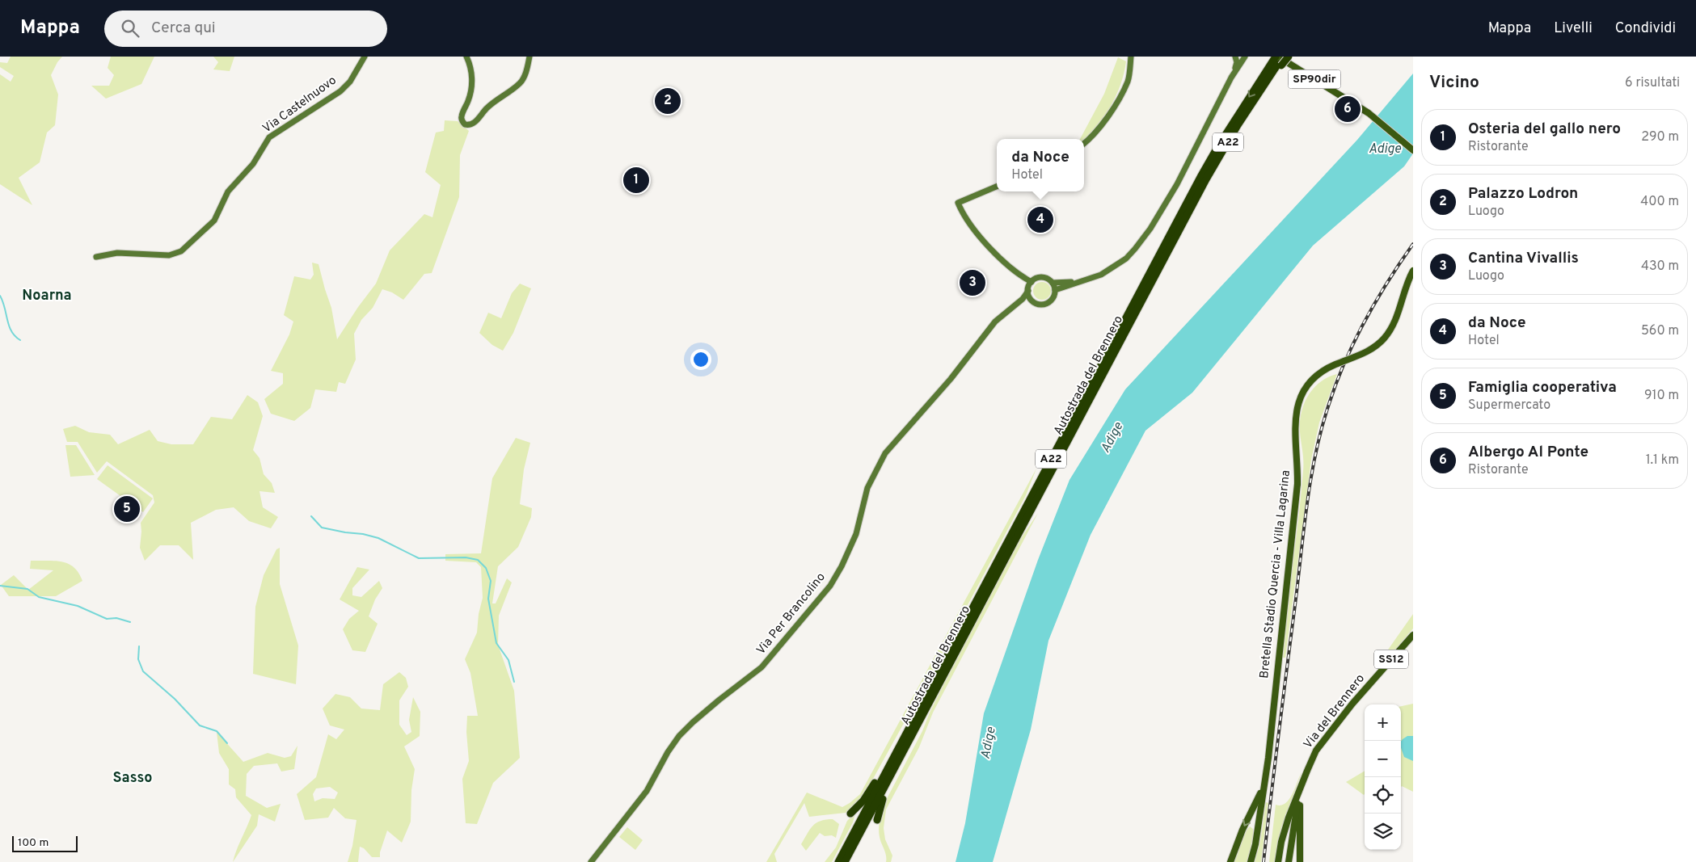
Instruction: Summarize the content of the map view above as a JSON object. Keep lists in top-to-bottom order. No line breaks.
{"streets":{"highway":["A22","Autostrada del Brennero"],"main road":["SP90dir","Via Castelnuovo","Bretella Stadio Quercia - Villa Lagarina","Via Per Brancolino","SS12","Via del Brennero"]},"crossings":[["SP90dir","Autostrada del Brennero"],["SS12","Via del Brennero"]],"districts":["Noarna","Sasso"],"water":["Adige"],"scale_bar":"100 m","page":{"header":"Mappa","search":"Cerca qui","nav":["Mappa","Livelli","Condividi"],"heading":["Vicino","6 risultati"],"pins":["2","6","1","4","3","5"],"list":[{"mark":"1","name":"Osteria del gallo nero","note":"Ristorante","value":"290 m"},{"mark":"2","name":"Palazzo Lodron","note":"Luogo","value":"400 m"},{"mark":"3","name":"Cantina Vivallis","note":"Luogo","value":"430 m"},{"mark":"4","name":"da Noce","note":"Hotel","value":"560 m"},{"mark":"5","name":"Famiglia cooperativa","note":"Supermercato","value":"910 m"},{"mark":"6","name":"Albergo Al Ponte","note":"Ristorante","value":"1.1 km"}],"popup":["da Noce","Hotel"],"map_buttons":["+","−"],"scale":"100 m"}}
